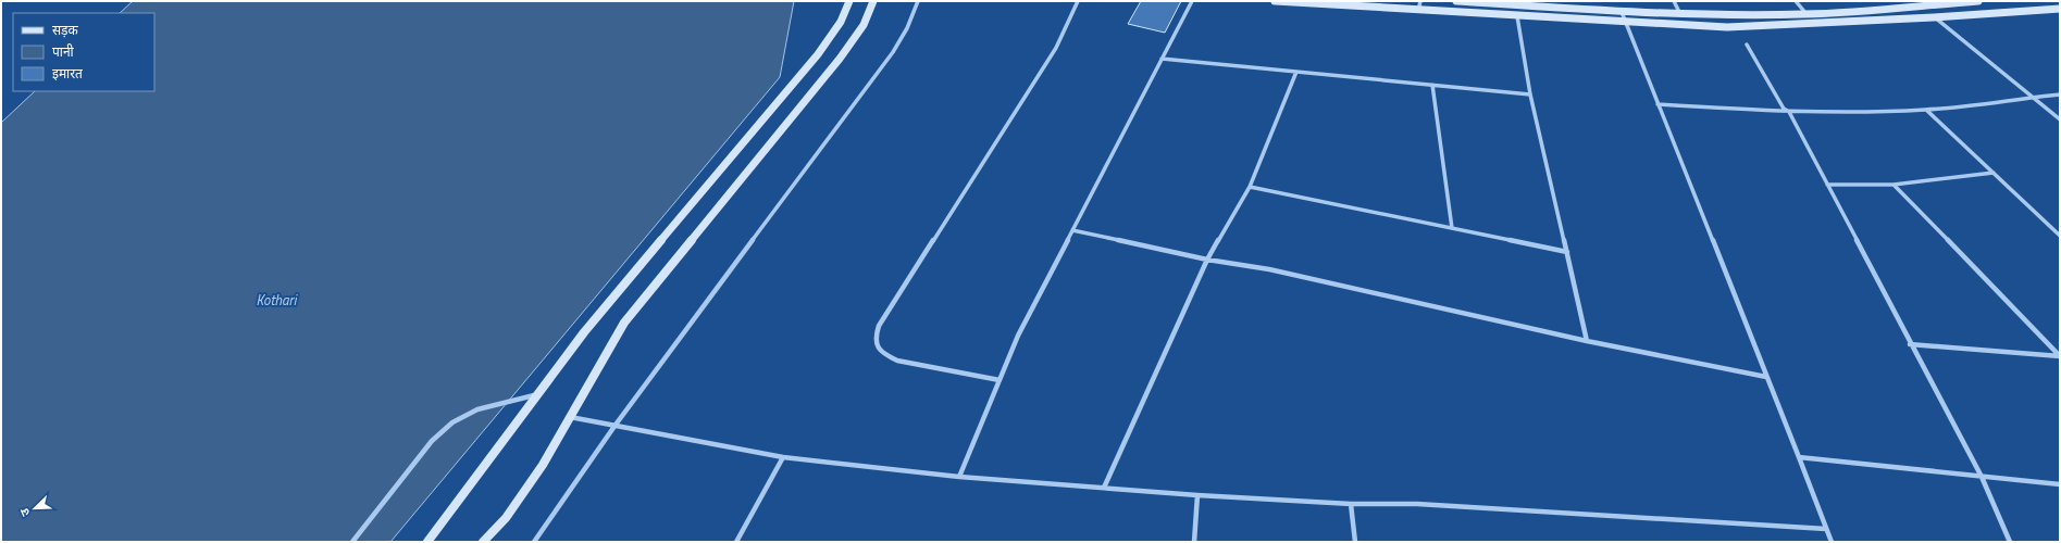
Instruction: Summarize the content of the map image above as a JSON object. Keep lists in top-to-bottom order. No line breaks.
{"water":["Kothari"],"legend":["सड़क","पानी","इमारत"],"north":"bottom left"}
